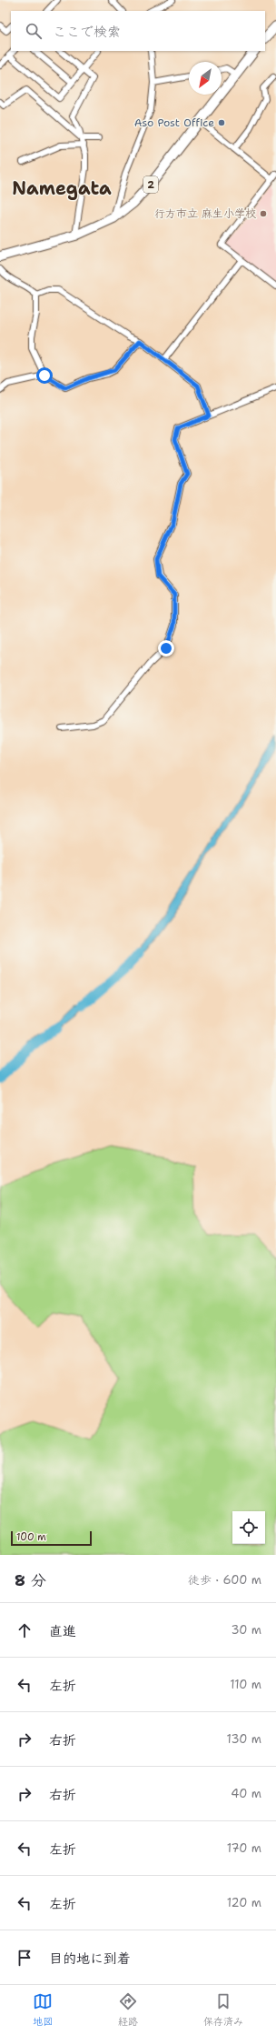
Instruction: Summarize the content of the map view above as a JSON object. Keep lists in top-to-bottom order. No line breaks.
{"streets":{"main road":["2"]},"districts":["Namegata"],"places":["Aso Post Office","行方市立 麻生小学校"],"scale_bar":"100 m","north":"bottom left","page":{"search":"ここで検索","scale":"100 m","heading":["8 分","徒歩 · 600 m"],"list":[["直進","30 m"],["左折","110 m"],["右折","130 m"],["右折","40 m"],["左折","170 m"],["左折","120 m"],"目的地に到着"],"nav":["地図","経路","保存済み"]}}
